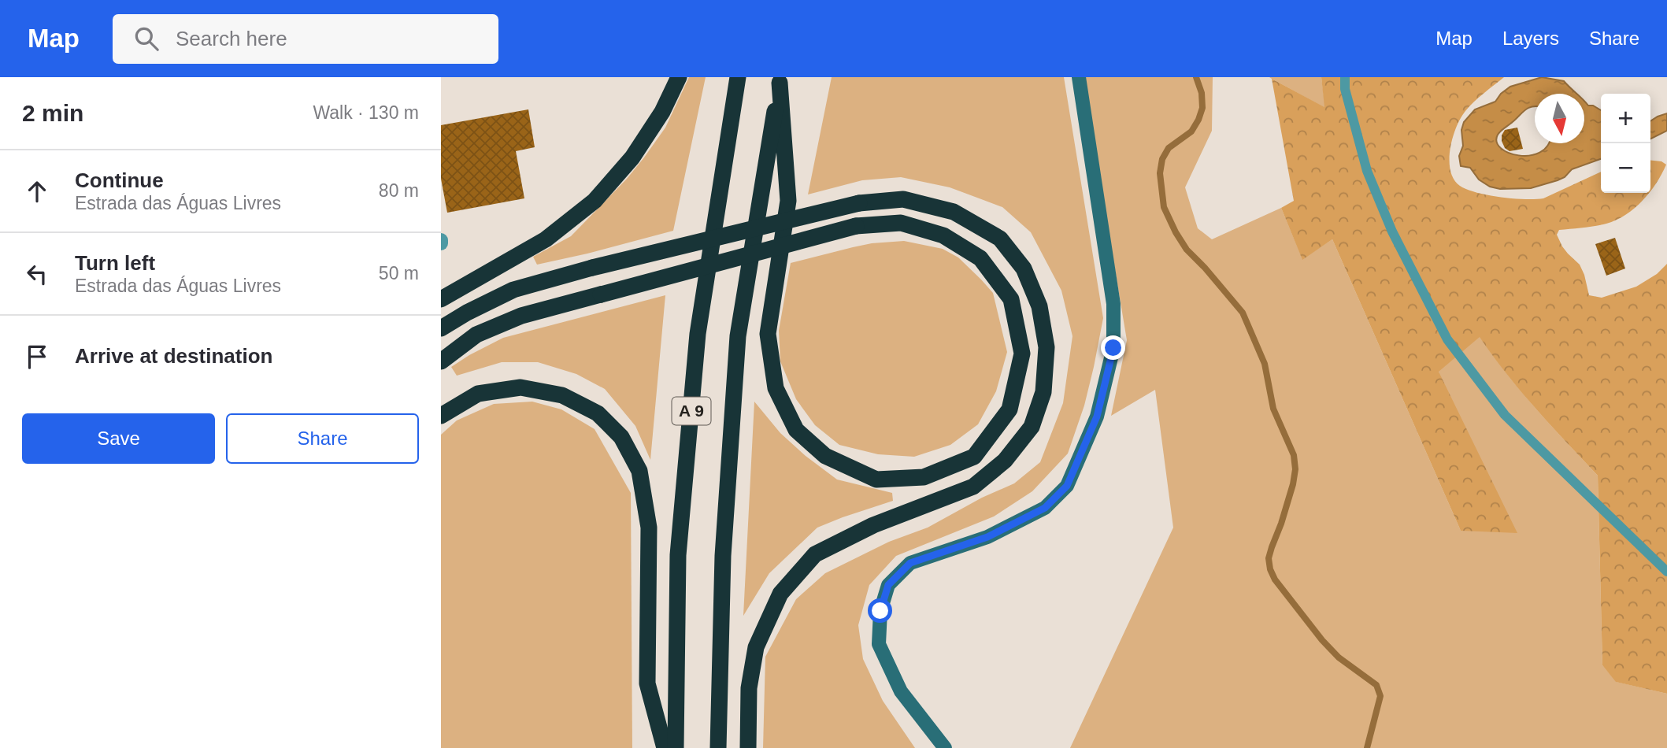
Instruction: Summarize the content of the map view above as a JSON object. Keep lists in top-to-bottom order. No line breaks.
{"streets":{"highway":["A 9"]},"north":"bottom","page":{"header":"Map","search":"Search here","nav":["Map","Layers","Share"],"heading":["2 min","Walk · 130 m"],"map_buttons":["+","−"],"list":[["Continue","Estrada das Águas Livres","80 m"],["Turn left","Estrada das Águas Livres","50 m"],"Arrive at destination"],"buttons":["Save","Share"]}}
